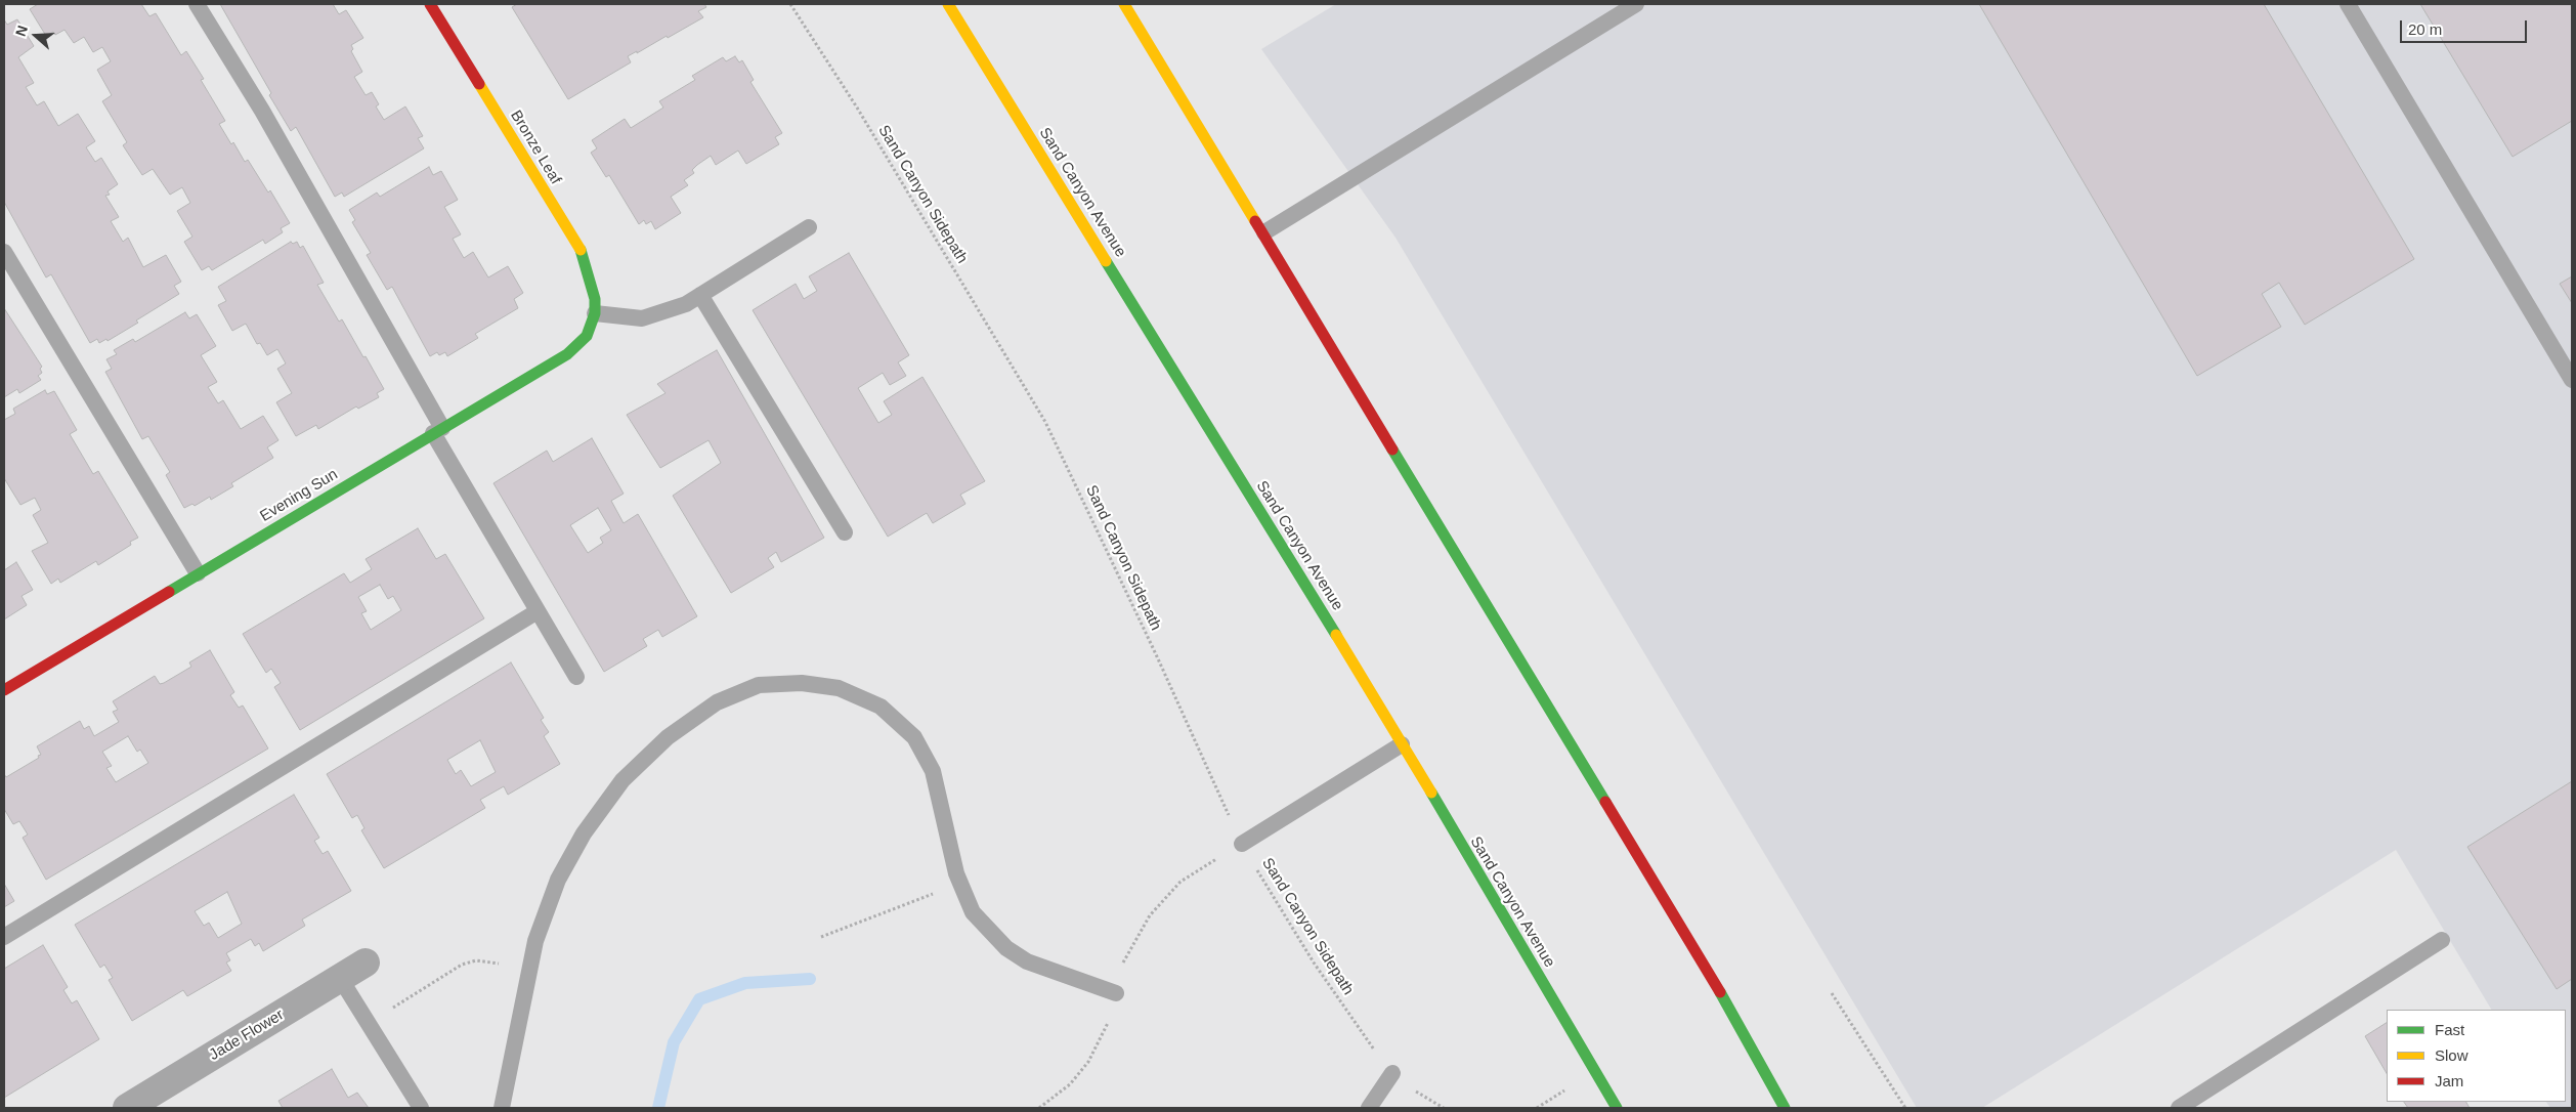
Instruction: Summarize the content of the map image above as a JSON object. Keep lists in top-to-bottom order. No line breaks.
{"streets":{"main road":["Bronze Leaf","Sand Canyon Avenue","Evening Sun"],"street":["Jade Flower"],"path":["Sand Canyon Sidepath"]},"crossings":[["Bronze Leaf","Evening Sun"]],"legend":["Fast","Slow","Jam"],"scale_bar":"20 m","north":"left"}
